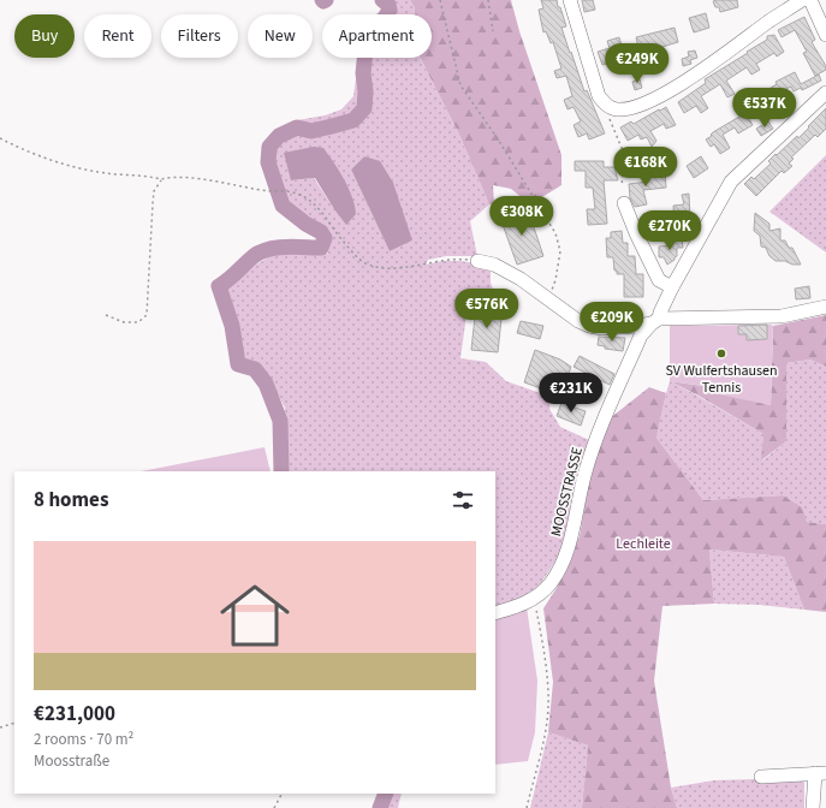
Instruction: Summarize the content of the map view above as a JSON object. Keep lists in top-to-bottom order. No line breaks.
{"streets":{"street":["MOOSSTRASSE"]},"parks":["Lechleite"],"places":["SV Wulfertshausen Tennis"],"page":{"chip":["Buy","Rent","Filters","New","Apartment"],"price":["€249K","€537K","€168K","€308K","€270K","€576K","€209K","€231K"],"heading":"8 homes","list":[{"name":"€231,000","note":"2 rooms · 70 m² · Moosstraße"}]}}
